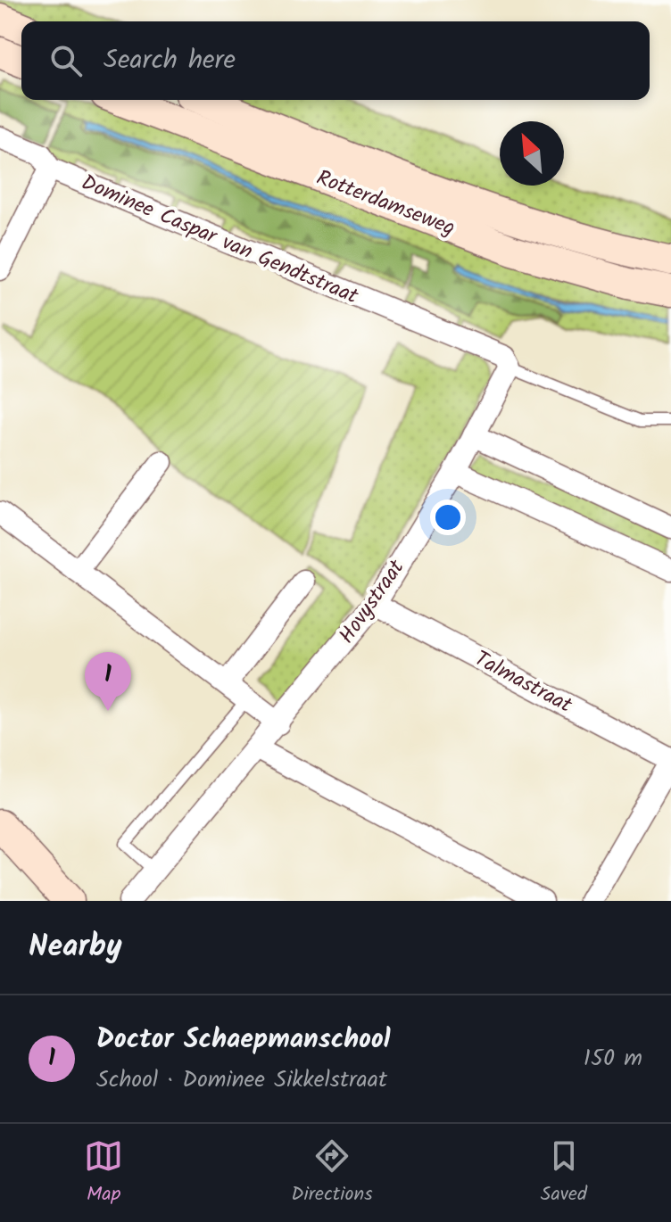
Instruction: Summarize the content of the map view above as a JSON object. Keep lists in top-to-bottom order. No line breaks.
{"streets":{"main road":["Rotterdamseweg"],"street":["Dominee Caspar van Gendtstraat","Hovystraat","Talmastraat"]},"crossings":[["Dominee Caspar van Gendtstraat","Hovystraat"],["Hovystraat","Talmastraat"]],"north":"top left","page":{"search":"Search here","pins":"1","heading":"Nearby","list":[{"mark":"1","name":"Doctor Schaepmanschool","note":"School · Dominee Sikkelstraat","value":"150 m"}],"nav":["Map","Directions","Saved"]}}
